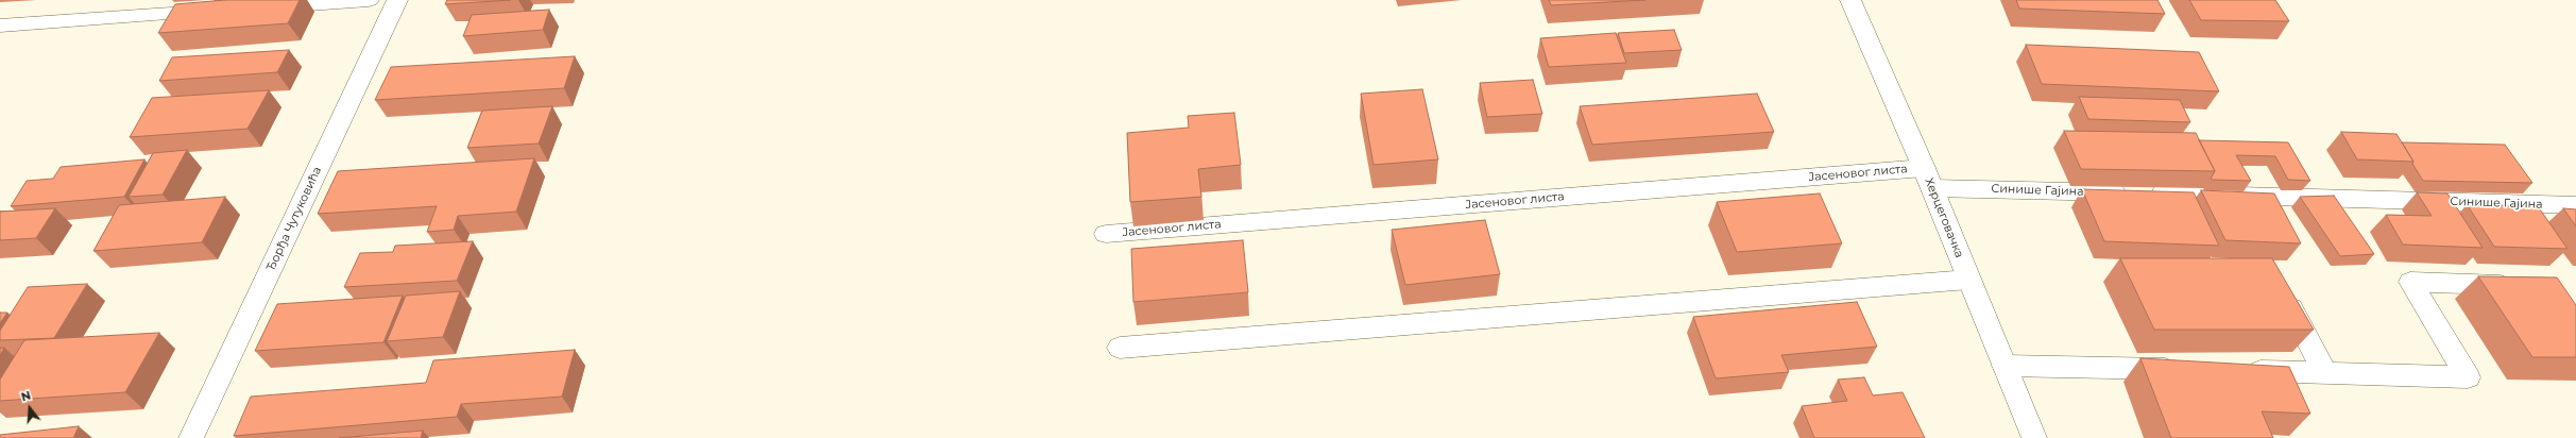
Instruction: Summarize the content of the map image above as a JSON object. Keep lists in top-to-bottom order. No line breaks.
{"streets":{"street":["Јасеновог листа","Синише Гајина","Херцеговачка","Ђорђа Чутуковића"]},"crossings":[["Јасеновог листа","Синише Гајина"],["Јасеновог листа","Херцеговачка"],["Синише Гајина","Херцеговачка"]],"north":"top"}
